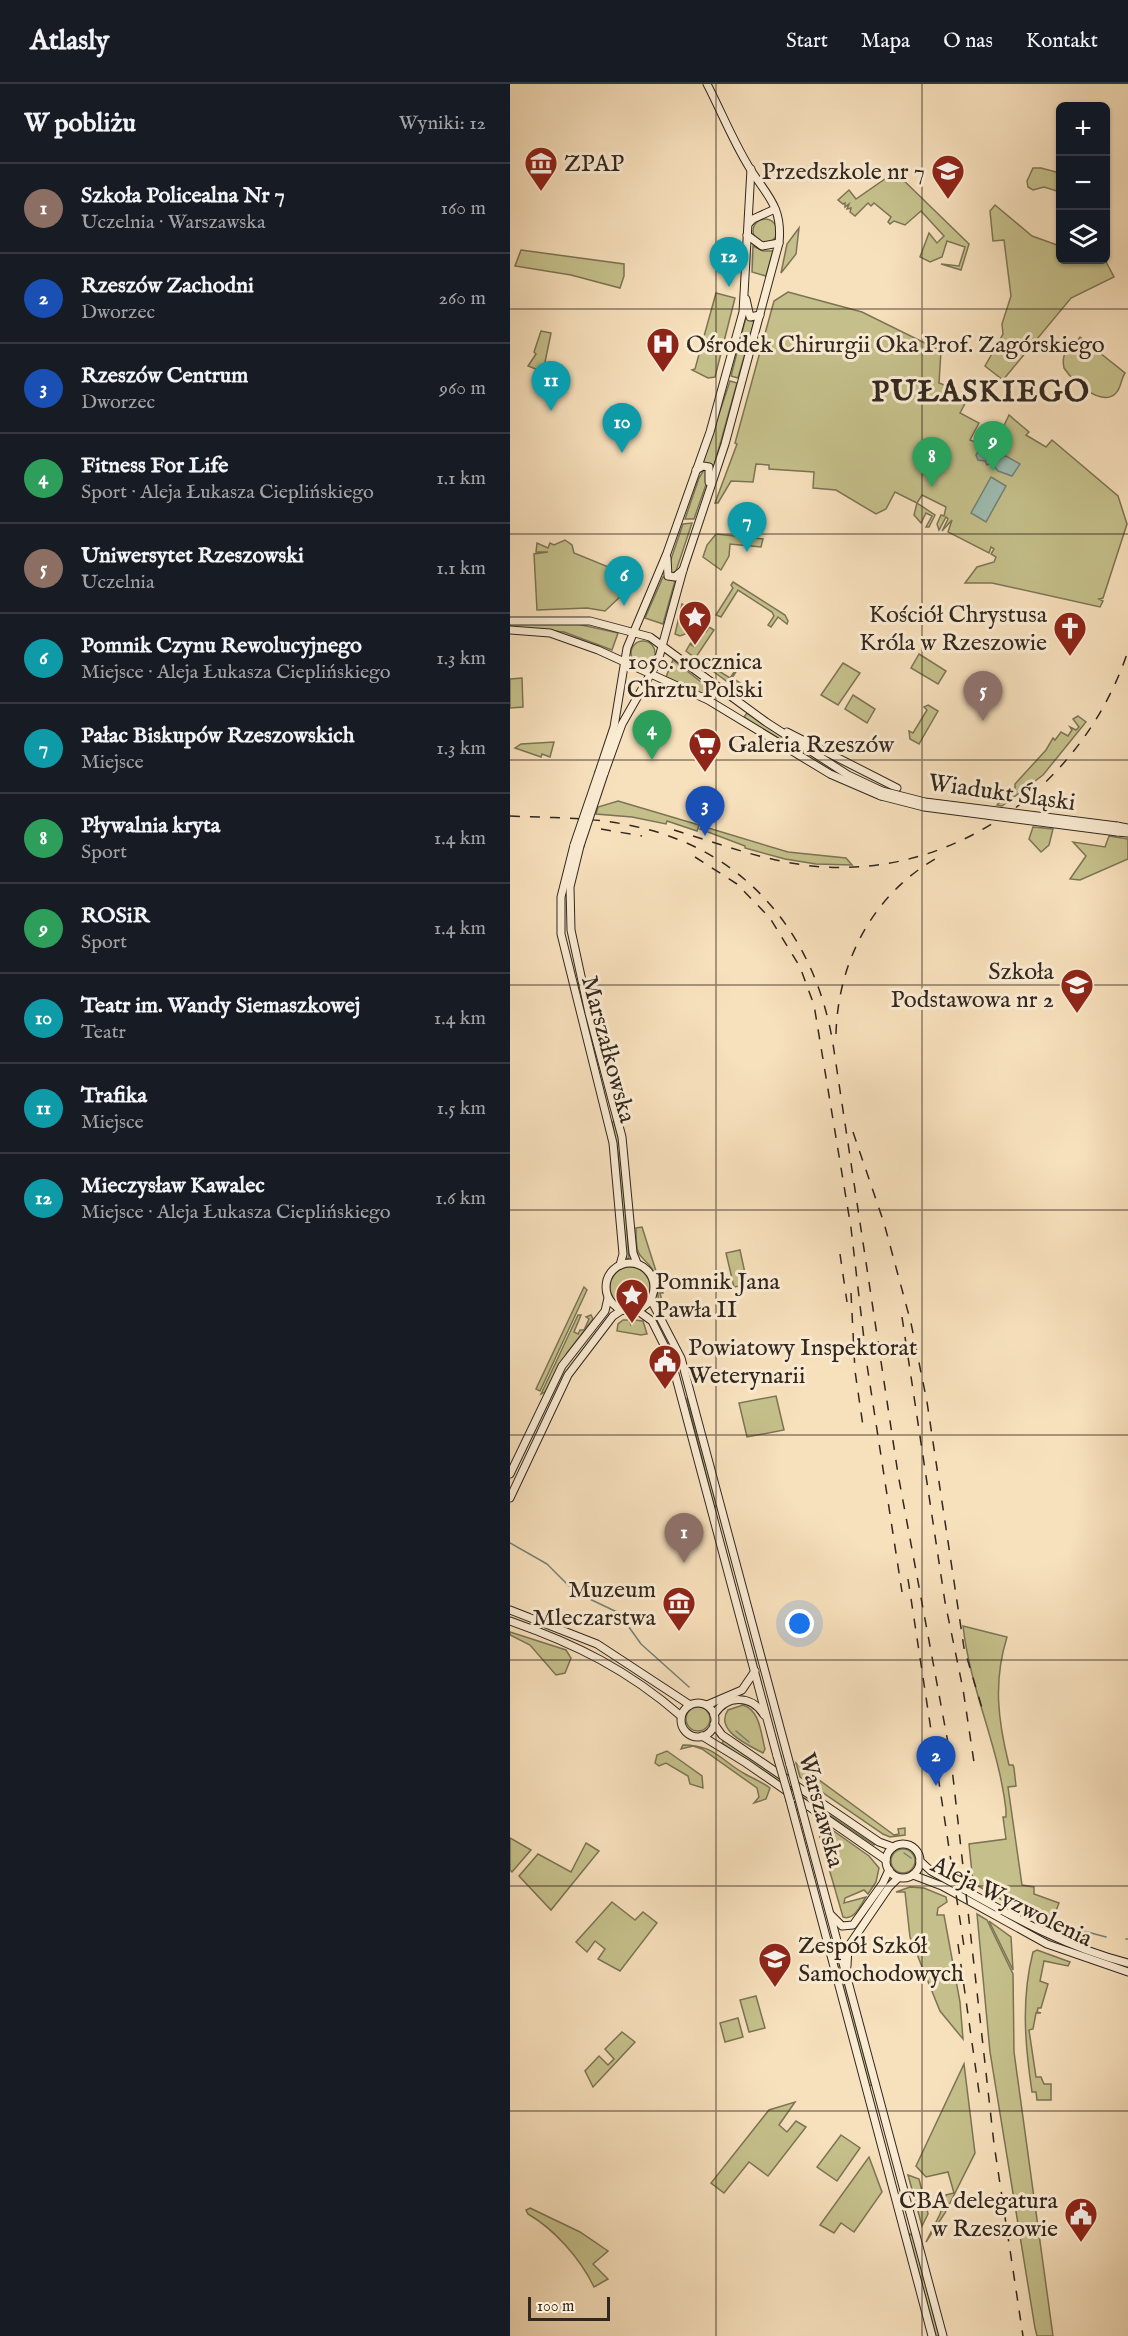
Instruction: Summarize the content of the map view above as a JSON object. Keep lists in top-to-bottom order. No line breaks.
{"streets":{"main road":["Wiadukt Śląski","Marszałkowska","Warszawska","Aleja Wyzwolenia"]},"crossings":[["Marszałkowska","Warszawska"]],"districts":["PUŁASKIEGO"],"places":{"museum":["ZPAP","Muzeum Mleczarstwa"],"school or university":["Przedszkole nr 7","Szkoła Podstawowa nr 2","Zespół Szkół Samochodowych"],"hospital":["Ośrodek Chirurgii Oka Prof. Zagórskiego"],"place":["1050. rocznica Chrztu Polski","Pomnik Jana Pawła II"],"church":["Kościół Chrystusa Króla w Rzeszowie"],"supermarket":["Galeria Rzeszów"],"public building":["Powiatowy Inspektorat Weterynarii","CBA delegatura w Rzeszowie"]},"scale_bar":"100 m","page":{"header":"Atlasly","nav":["Start","Mapa","O nas","Kontakt"],"heading":["W pobliżu","Wyniki: 12"],"map_buttons":["+","−"],"list":[{"mark":"1","name":"Szkoła Policealna Nr 7","note":"Uczelnia · Warszawska","value":"160 m"},{"mark":"2","name":"Rzeszów Zachodni","note":"Dworzec","value":"260 m"},{"mark":"3","name":"Rzeszów Centrum","note":"Dworzec","value":"960 m"},{"mark":"4","name":"Fitness For Life","note":"Sport · Aleja Łukasza Cieplińskiego","value":"1.1 km"},{"mark":"5","name":"Uniwersytet Rzeszowski","note":"Uczelnia","value":"1.1 km"},{"mark":"6","name":"Pomnik Czynu Rewolucyjnego","note":"Miejsce · Aleja Łukasza Cieplińskiego","value":"1.3 km"},{"mark":"7","name":"Pałac Biskupów Rzeszowskich","note":"Miejsce","value":"1.3 km"},{"mark":"8","name":"Pływalnia kryta","note":"Sport","value":"1.4 km"},{"mark":"9","name":"ROSiR","note":"Sport","value":"1.4 km"},{"mark":"10","name":"Teatr im. Wandy Siemaszkowej","note":"Teatr","value":"1.4 km"},{"mark":"11","name":"Trafika","note":"Miejsce","value":"1.5 km"},{"mark":"12","name":"Mieczysław Kawalec","note":"Miejsce · Aleja Łukasza Cieplińskiego","value":"1.6 km"}],"pins":["12","11","10","9","8","7","6","5","4","3","1","2"],"scale":"100 m"}}
